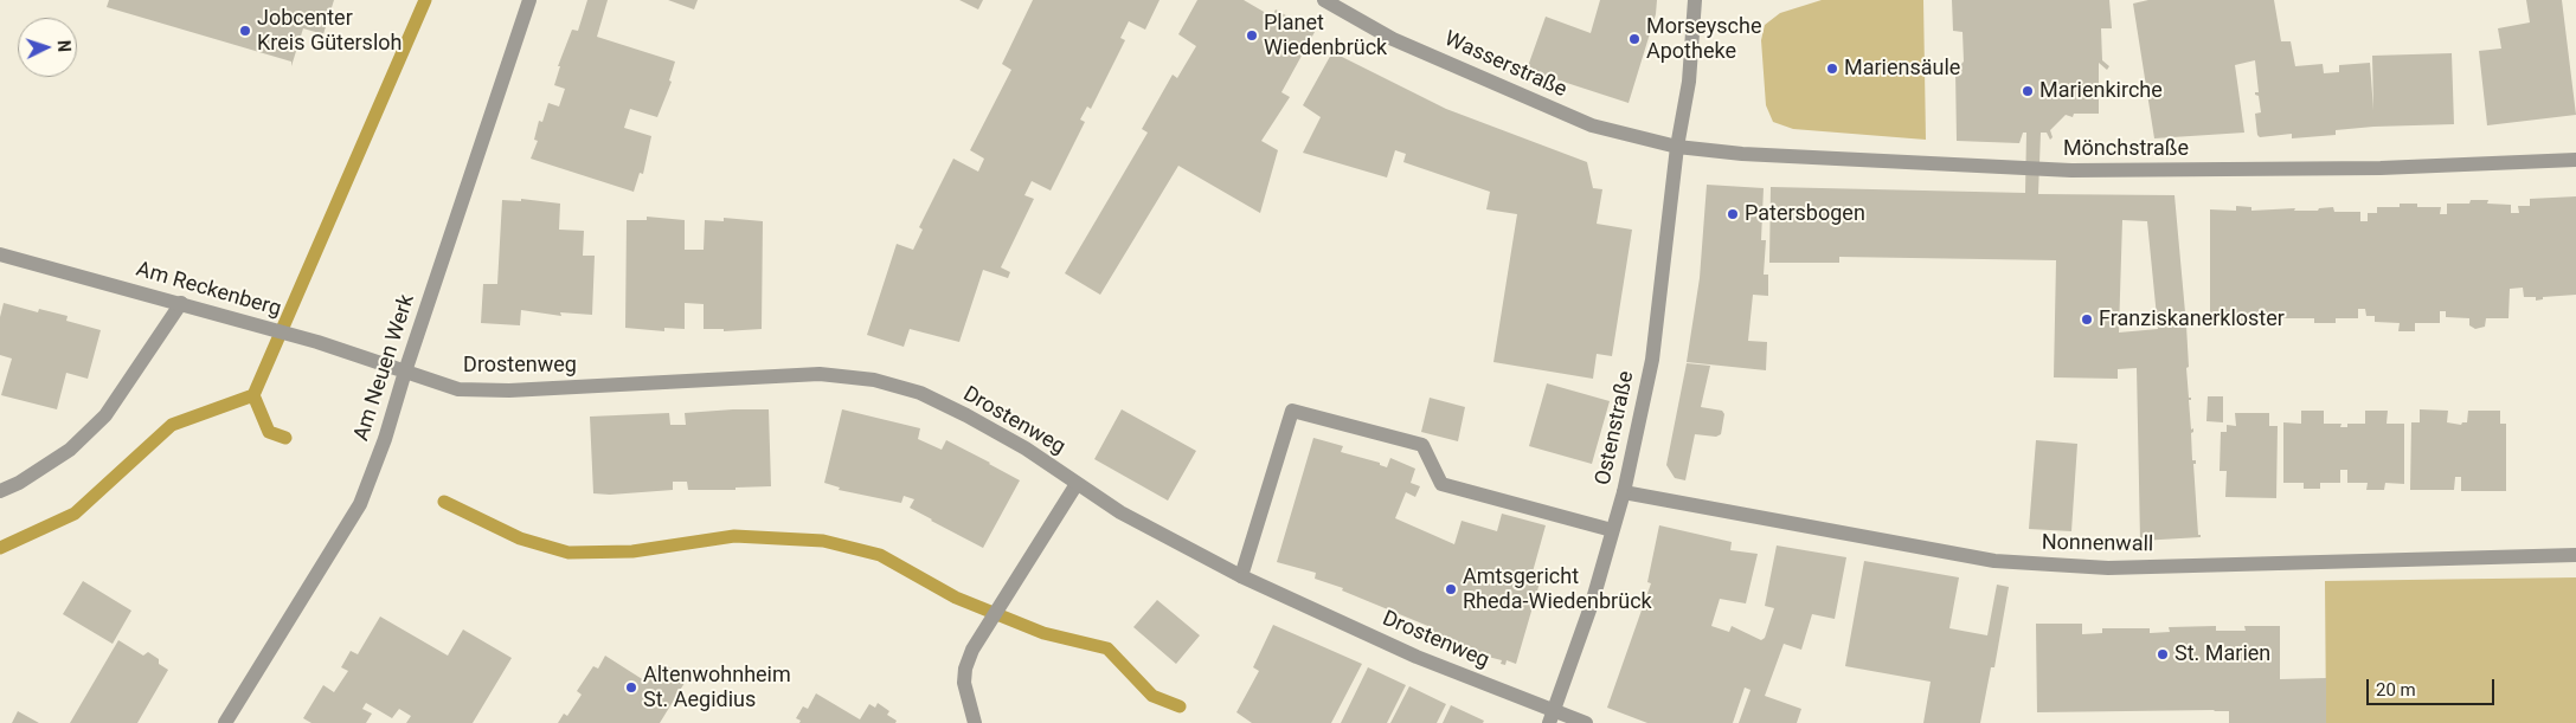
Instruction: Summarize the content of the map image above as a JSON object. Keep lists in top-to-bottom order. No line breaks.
{"streets":{"street":["Wasserstraße","Mönchstraße","Am Reckenberg","Drostenweg","Am Neuen Werk","Ostenstraße","Nonnenwall"]},"crossings":[["Wasserstraße","Mönchstraße"],["Wasserstraße","Ostenstraße"],["Mönchstraße","Ostenstraße"],["Am Reckenberg","Drostenweg"],["Am Reckenberg","Am Neuen Werk"],["Drostenweg","Am Neuen Werk"],["Drostenweg","Ostenstraße"],["Ostenstraße","Nonnenwall"]],"places":["Jobcenter Kreis Gütersloh","Planet Wiedenbrück","Morseysche Apotheke","Mariensäule","Marienkirche","Patersbogen","Franziskanerkloster","Amtsgericht Rheda-Wiedenbrück","St. Marien","Altenwohnheim St. Aegidius"],"scale_bar":"20 m","north":"right"}
